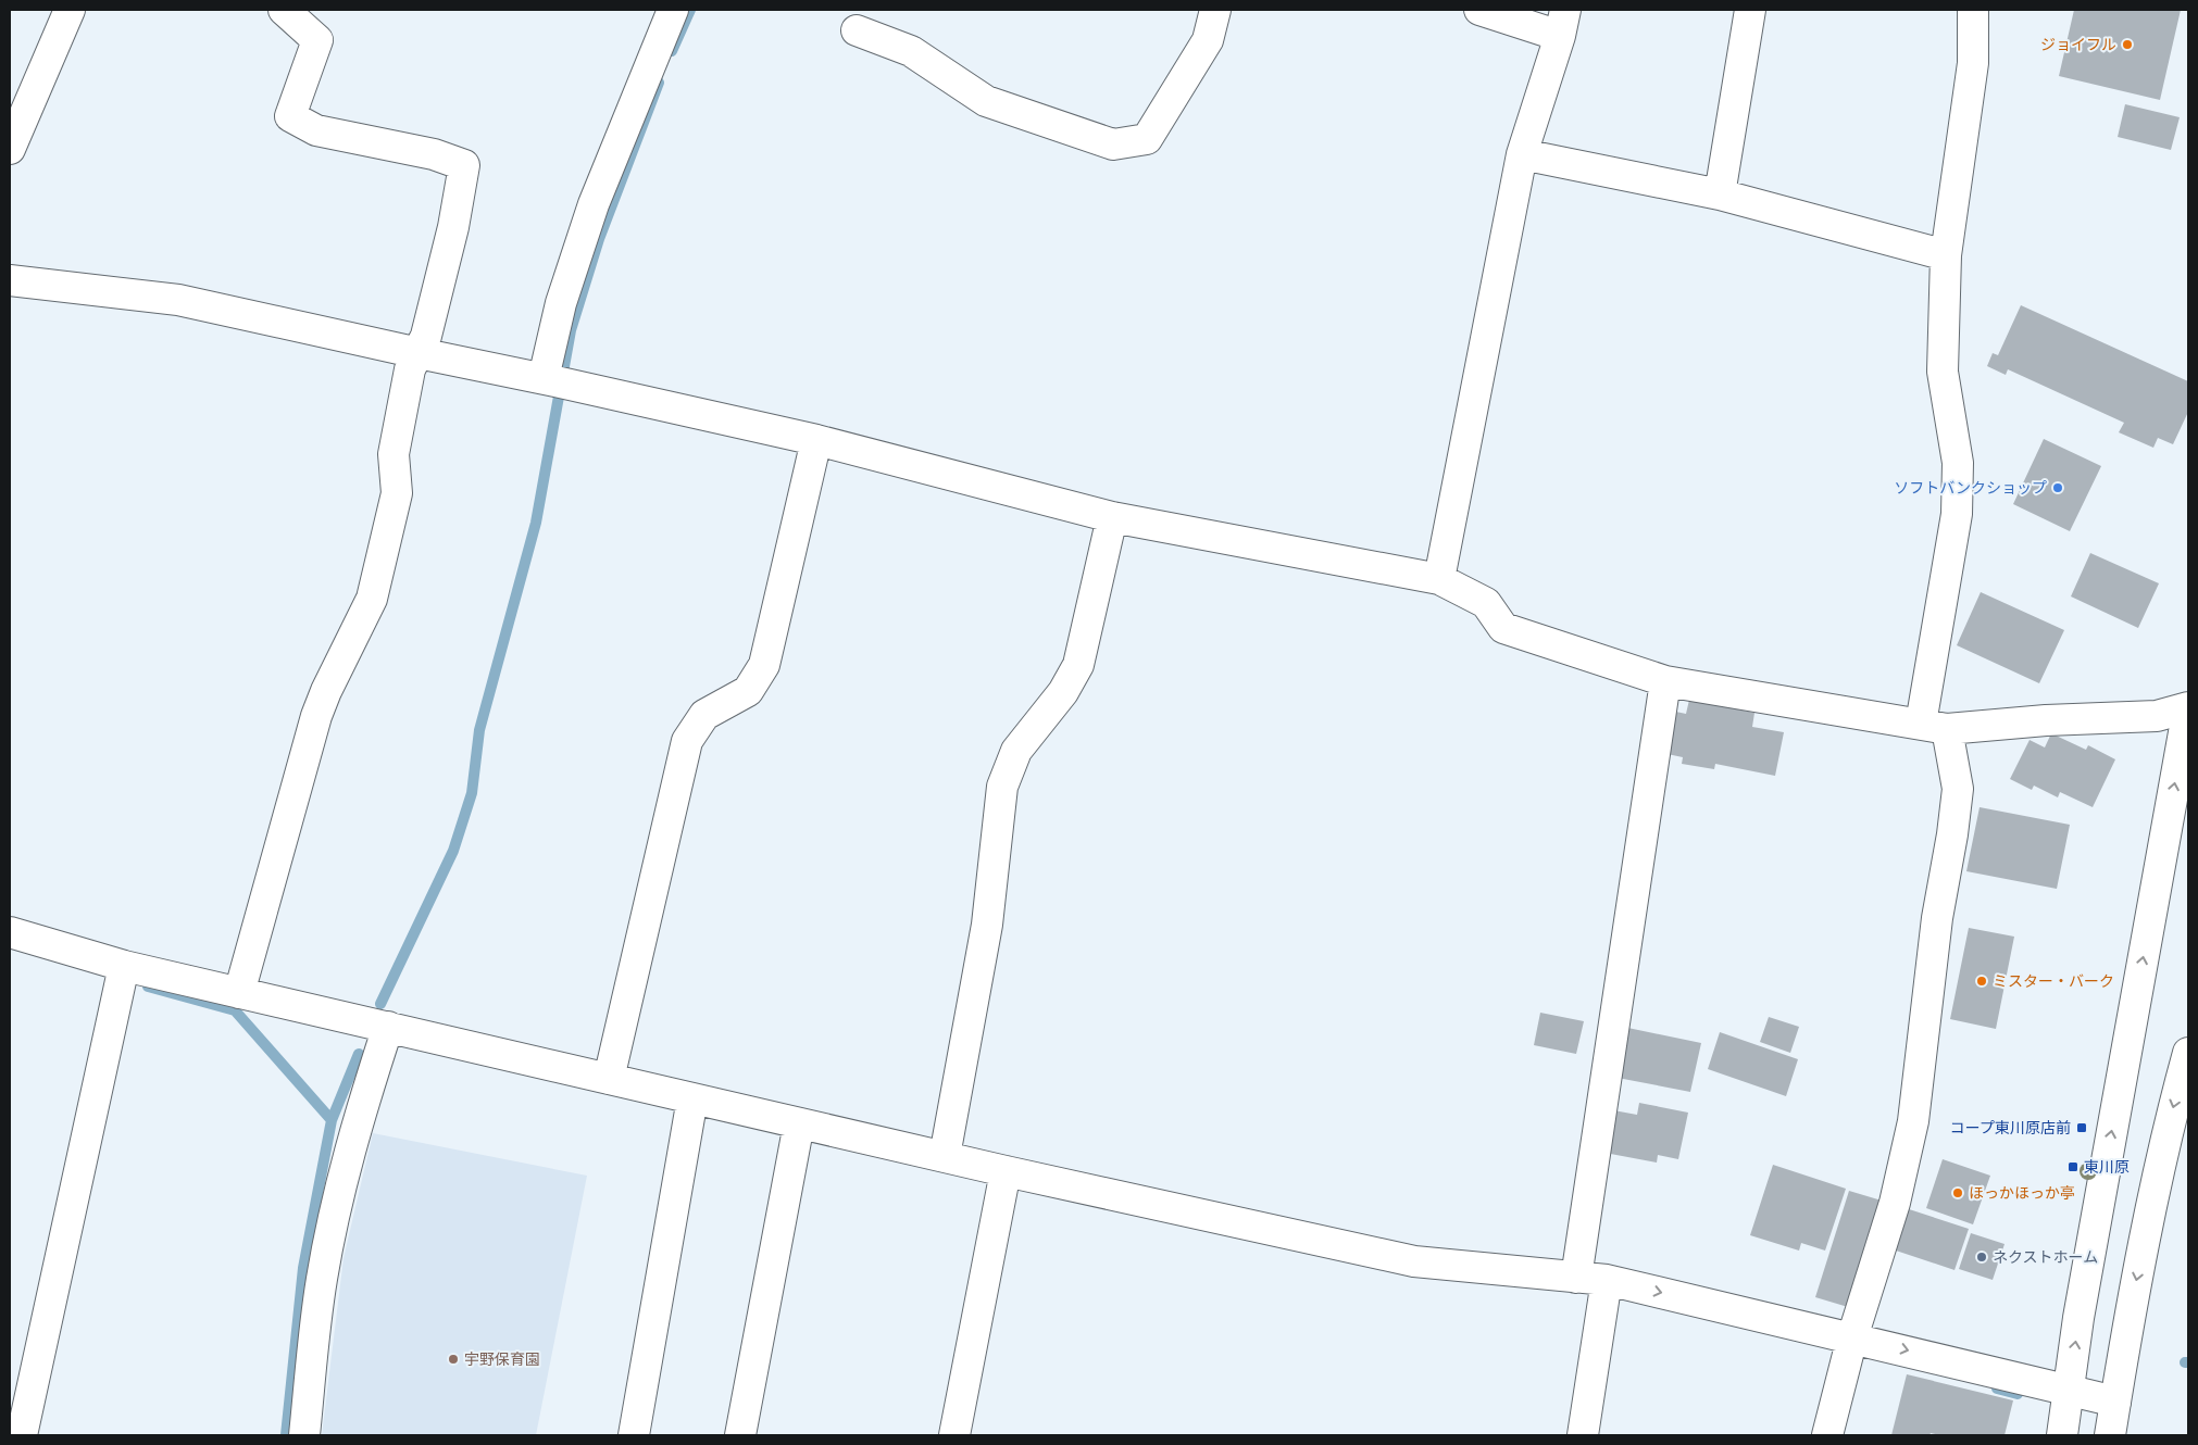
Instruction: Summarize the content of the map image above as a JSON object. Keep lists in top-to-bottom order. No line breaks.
{"places":{"other":["ジョイフル","ソフトバンクショップ","ミスター・バーク","ほっかほっか亭","ネクストホーム","宇野保育園"],"transit":["コープ東川原店前","東川原"]}}
